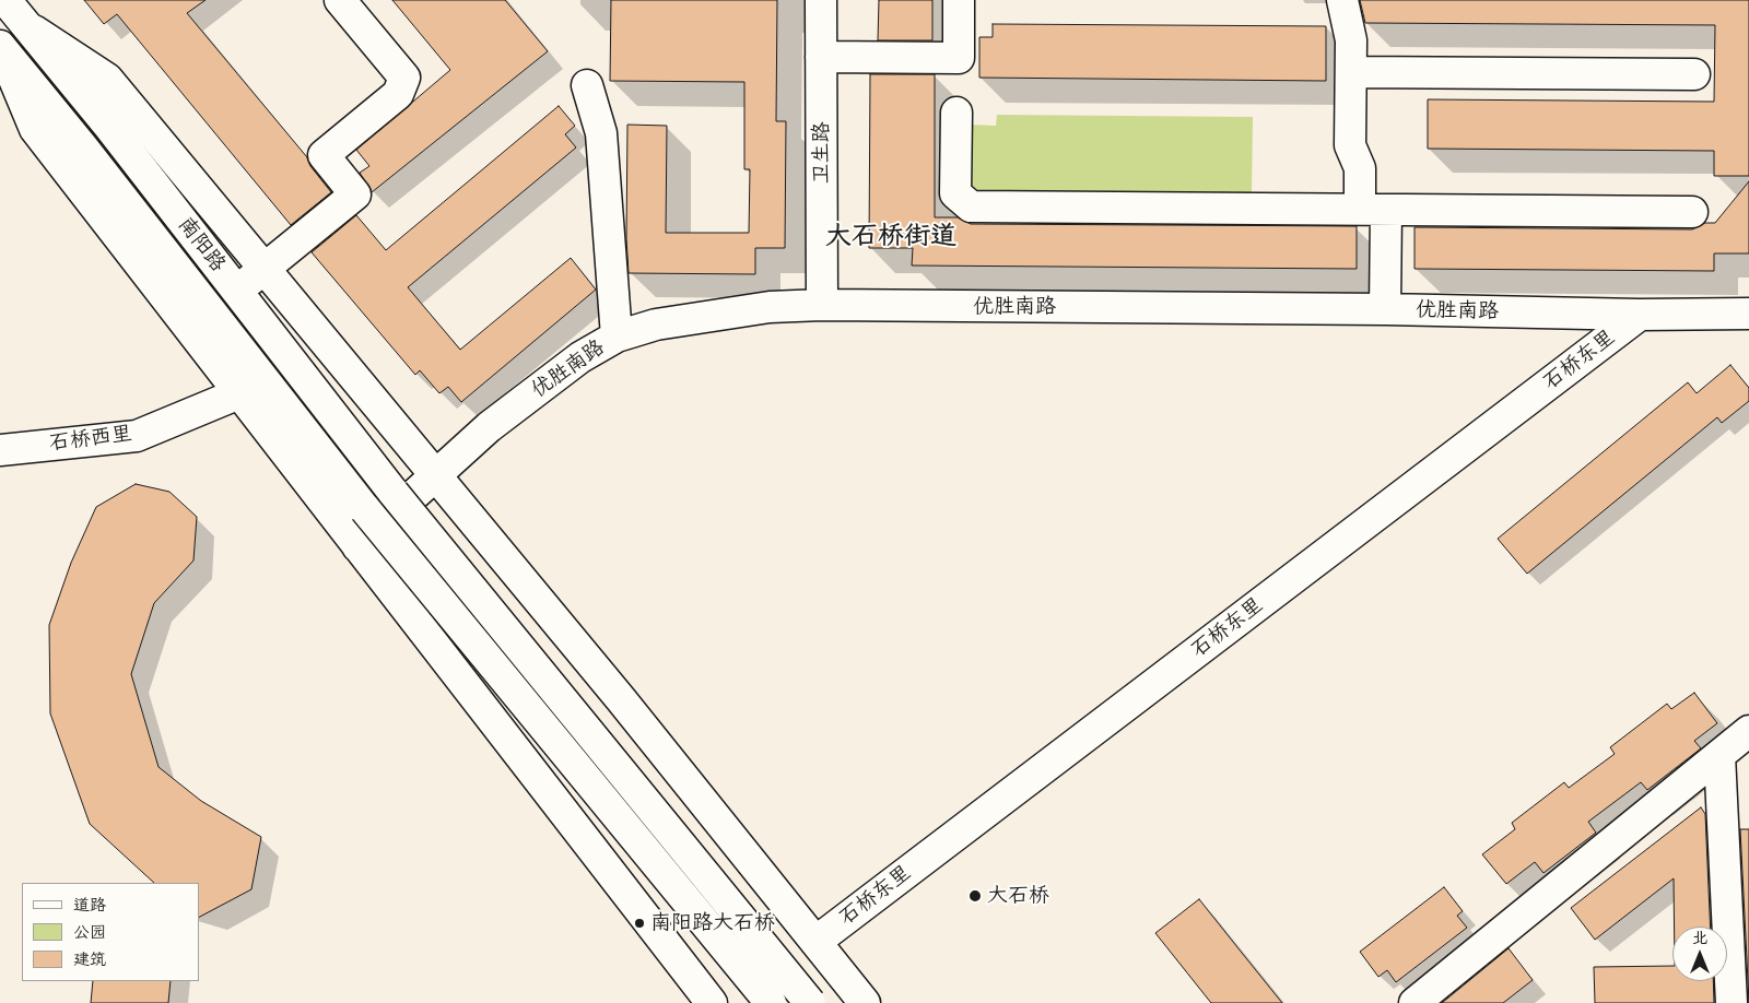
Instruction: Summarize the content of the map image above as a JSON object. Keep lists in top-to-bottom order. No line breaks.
{"streets":{"street":["卫生路","南阳路","优胜南路","石桥东里","石桥西里"]},"crossings":[["卫生路","优胜南路"],["优胜南路","石桥东里"]],"districts":["大石桥街道"],"places":["大石桥","南阳路大石桥"],"legend":["道路","公园","建筑"],"north":"top"}
